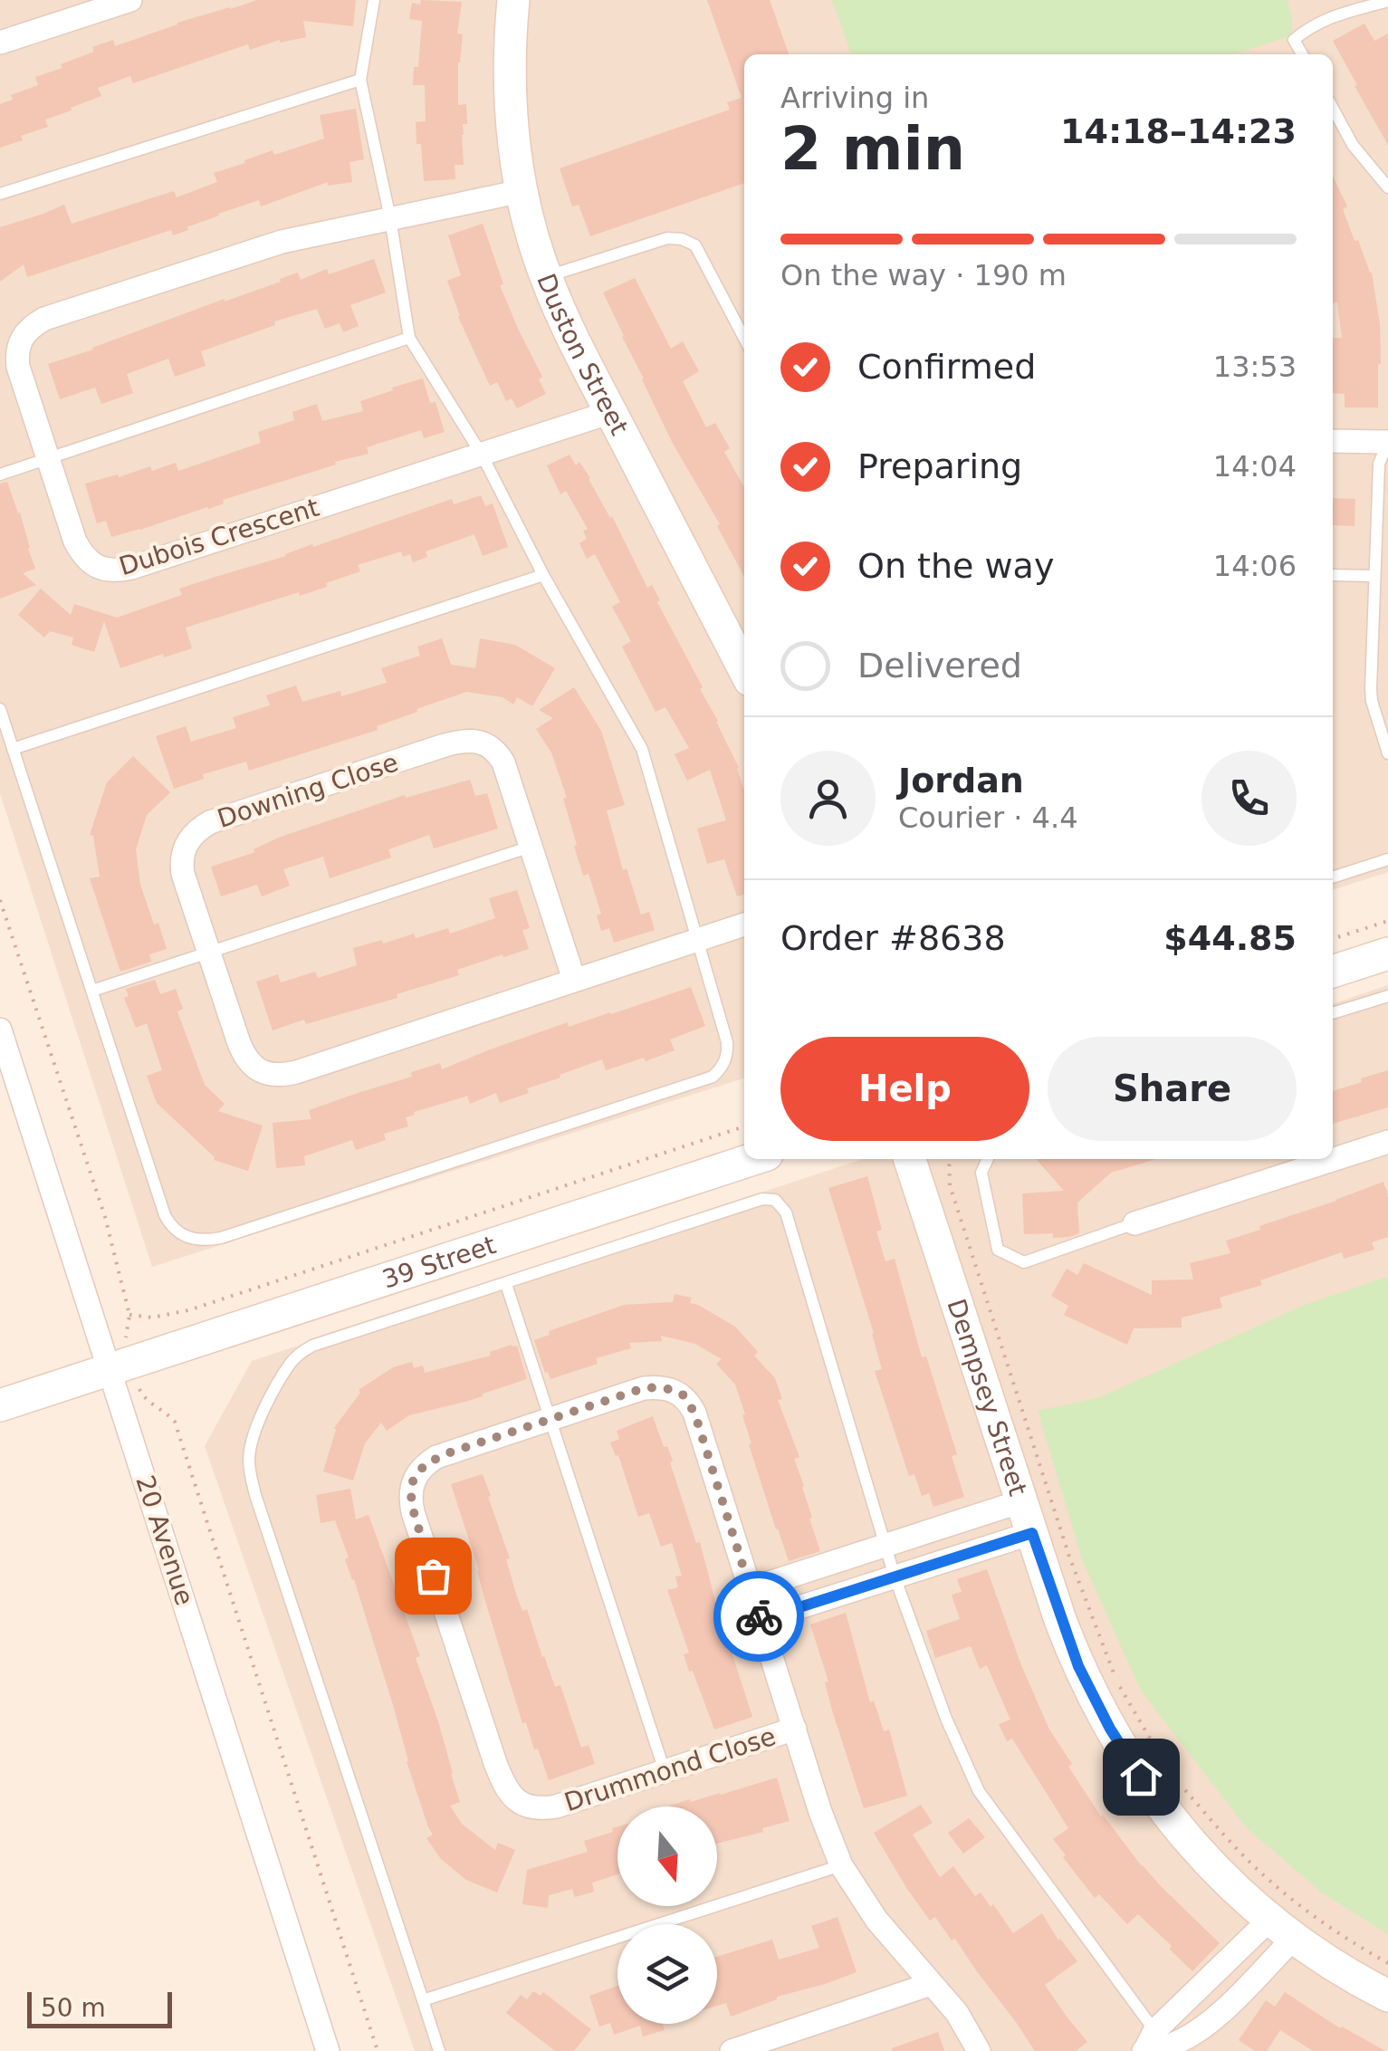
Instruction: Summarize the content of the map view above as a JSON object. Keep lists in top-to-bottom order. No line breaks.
{"streets":{"street":["Duston Street","Dubois Crescent","Downing Close","39 Street","Dempsey Street","20 Avenue","Drummond Close"]},"crossings":[["Duston Street","Dubois Crescent"],["39 Street","20 Avenue"]],"scale_bar":"50 m","north":"bottom","page":{"heading":["2 min","Arriving in","14:18–14:23"],"panel":["Jordan","Courier · 4.4","Order #8638","$44.85"],"bar":"On the way · 190 m","list":[["Confirmed","13:53"],["Preparing","14:04"],["On the way","14:06"],"Delivered"],"buttons":["Help","Share"],"scale":"50 m"}}
